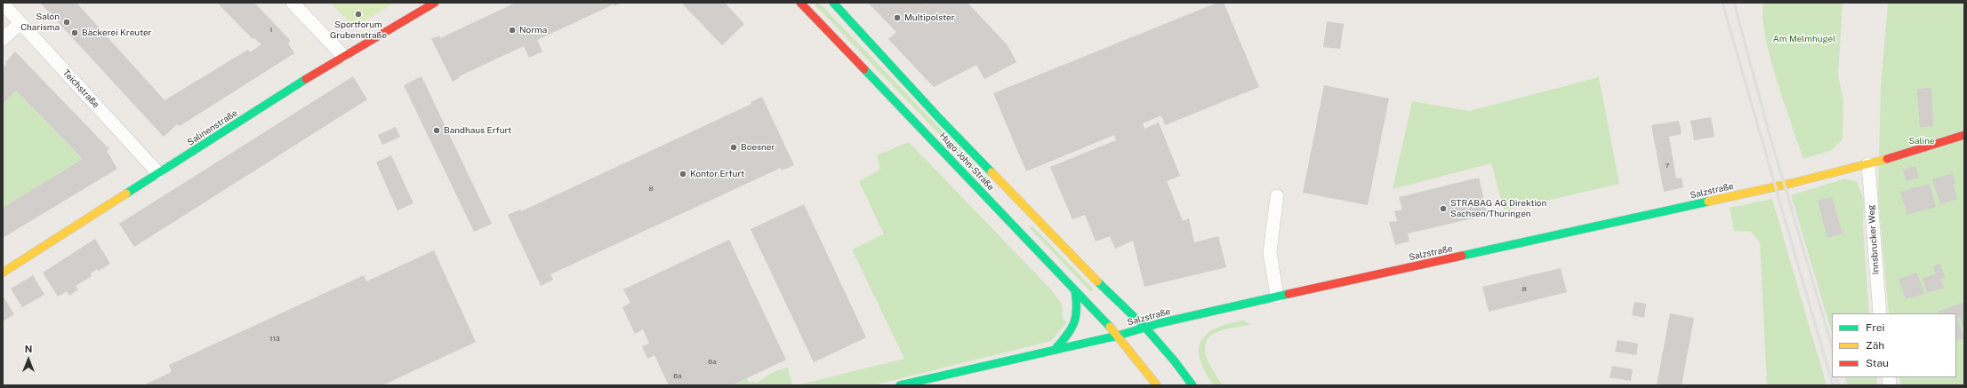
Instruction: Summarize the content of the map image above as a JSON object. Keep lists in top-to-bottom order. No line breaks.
{"streets":{"street":["Teichstraße","Salinenstraße","Hugo-John-Straße","Salzstraße","Innsbrucker Weg"]},"crossings":[["Teichstraße","Salinenstraße"],["Hugo-John-Straße","Salzstraße"],["Salzstraße","Innsbrucker Weg"]],"parks":["Am Melmhügel","Saline"],"places":["Sportforum Grubenstraße","Multipolster","Salon Charisma","Norma","Bäckerei Kreuter","Bandhaus Erfurt","Boesner","Kontor Erfurt","STRABAG AG Direktion Sachsen/Thüringen"],"house_numbers":["1","7","8","8","113","6a","6a"],"legend":["Frei","Zäh","Stau"],"north":"top"}
